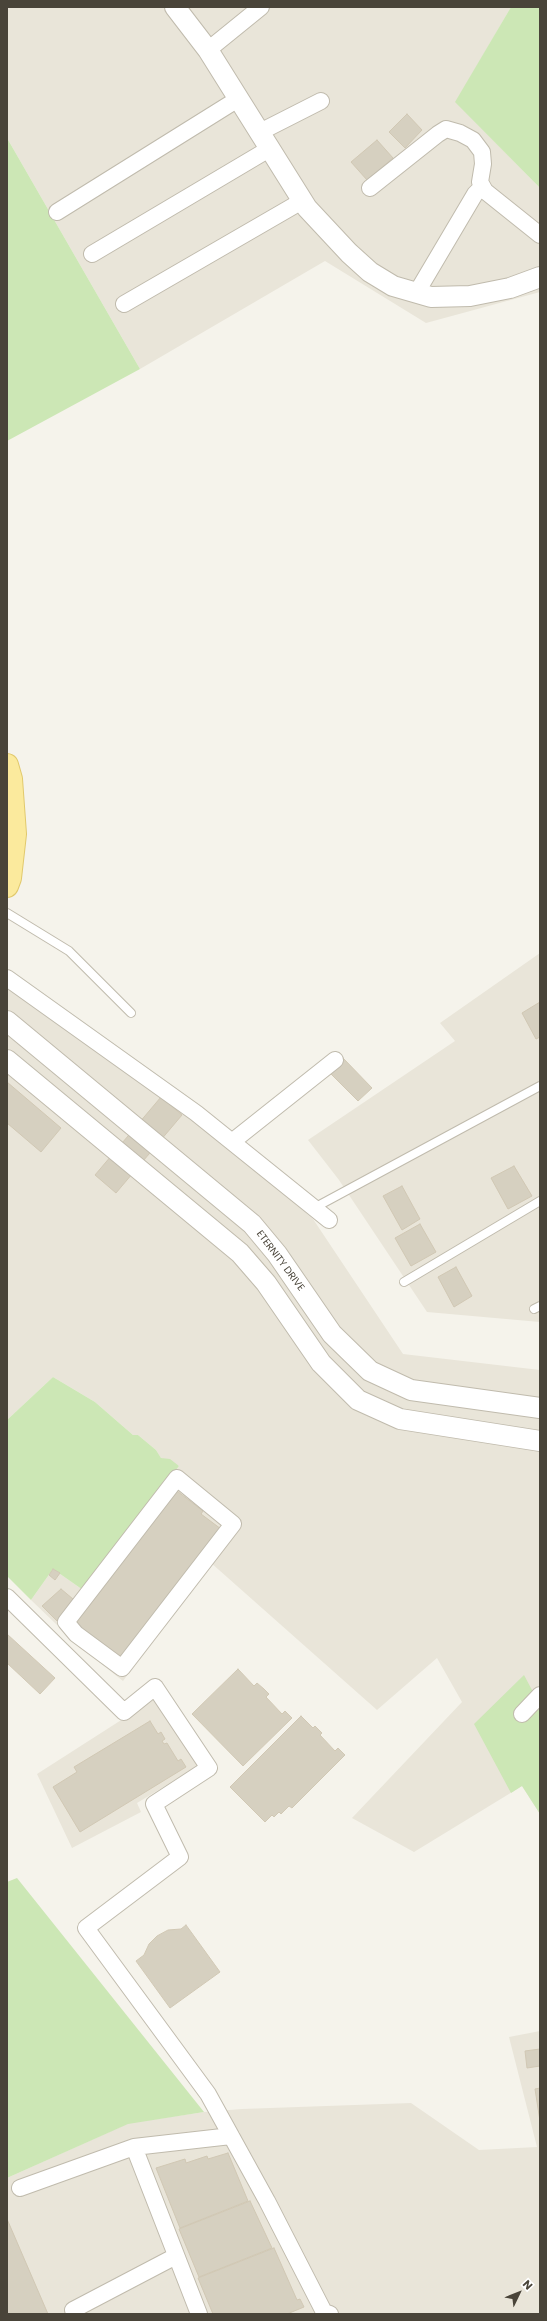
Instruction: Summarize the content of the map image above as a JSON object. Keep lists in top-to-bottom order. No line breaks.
{"streets":{"street":["ETERNITY DRIVE"]},"north":"top right"}
